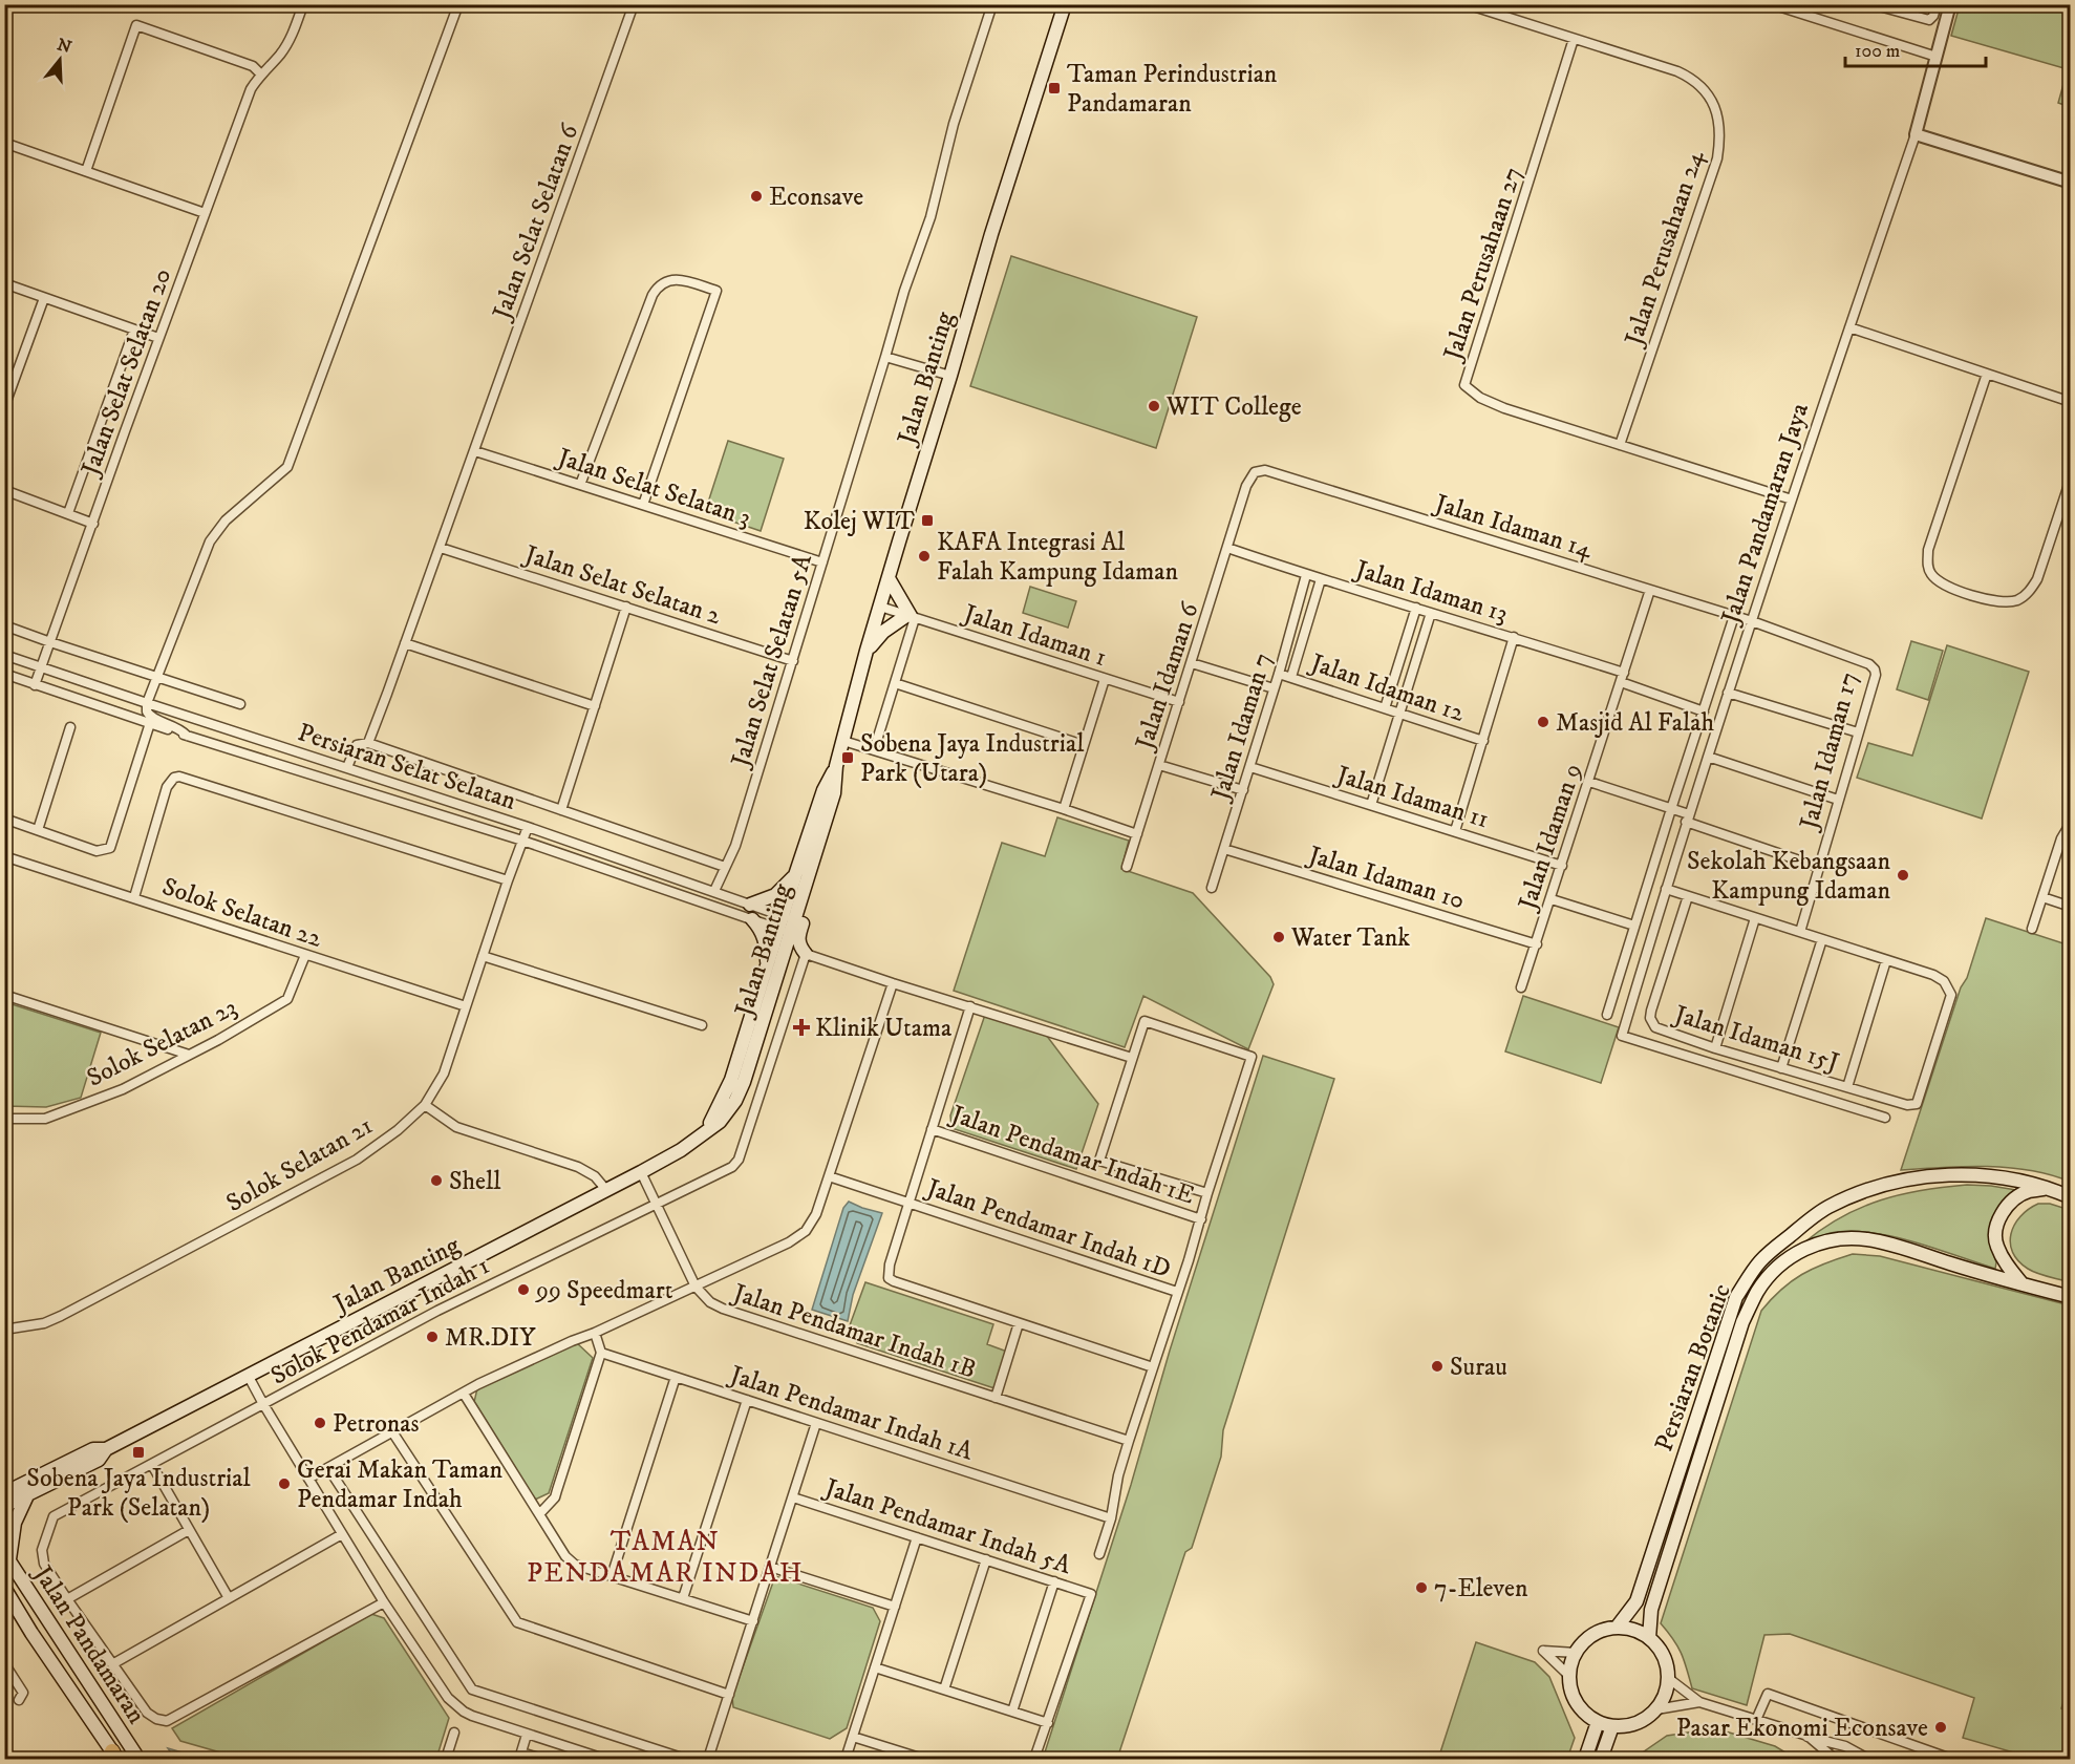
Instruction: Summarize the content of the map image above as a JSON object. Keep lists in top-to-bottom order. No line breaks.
{"streets":{"main road":["Jalan Banting","Persiaran Botanic","Jalan Pandamaran"],"street":["Jalan Selat Selatan 6","Jalan Perusahaan 24","Jalan Perusahaan 27","Jalan Selat Selatan 20","Jalan Selat Selatan 3","Jalan Pandamaran Jaya","Jalan Idaman 14","Jalan Selat Selatan 2","Jalan Idaman 13","Jalan Idaman 1","Jalan Selat Selatan 5A","Jalan Idaman 6","Jalan Idaman 12","Jalan Idaman 7","Jalan Idaman 17","Persiaran Selat Selatan","Jalan Idaman 11","Jalan Idaman 9","Jalan Idaman 10","Solok Selatan 22","Jalan Idaman 15J","Solok Selatan 23","Jalan Pendamar Indah 1E","Solok Selatan 21","Jalan Pendamar Indah 1D","Solok Pendamar Indah 1","Jalan Pendamar Indah 1B","Jalan Pendamar Indah 1A","Jalan Pendamar Indah 5A"]},"crossings":[["Jalan Selat Selatan 6","Jalan Selat Selatan 3"],["Jalan Selat Selatan 6","Jalan Selat Selatan 2"],["Jalan Perusahaan 24","Jalan Perusahaan 27"],["Jalan Perusahaan 27","Jalan Pandamaran Jaya"],["Jalan Selat Selatan 20","Persiaran Selat Selatan"],["Jalan Banting","Jalan Idaman 1"],["Jalan Banting","Persiaran Selat Selatan"],["Jalan Banting","Jalan Pendamar Indah 1B"],["Jalan Selat Selatan 3","Jalan Selat Selatan 5A"],["Jalan Pandamaran Jaya","Jalan Idaman 14"],["Jalan Pandamaran Jaya","Jalan Idaman 17"],["Jalan Idaman 14","Jalan Idaman 6"],["Jalan Idaman 14","Jalan Idaman 17"],["Jalan Idaman 14","Jalan Idaman 9"],["Jalan Selat Selatan 2","Jalan Selat Selatan 5A"],["Jalan Idaman 13","Jalan Idaman 6"],["Jalan Idaman 13","Jalan Idaman 7"],["Jalan Idaman 13","Jalan Idaman 9"],["Jalan Idaman 1","Jalan Idaman 6"],["Jalan Selat Selatan 5A","Persiaran Selat Selatan"],["Jalan Idaman 12","Jalan Idaman 7"],["Jalan Idaman 7","Jalan Idaman 11"],["Jalan Idaman 7","Jalan Idaman 10"],["Persiaran Selat Selatan","Solok Selatan 21"],["Jalan Idaman 11","Jalan Idaman 9"],["Jalan Idaman 9","Jalan Idaman 10"],["Solok Selatan 22","Solok Selatan 23"],["Solok Selatan 22","Solok Selatan 21"],["Solok Pendamar Indah 1","Jalan Pendamar Indah 1B"]],"districts":["TAMAN PENDAMAR INDAH"],"places":{"transit":["Taman Perindustrian Pandamaran","Kolej WIT","Sobena Jaya Industrial Park (Utara)","Sobena Jaya Industrial Park (Selatan)"],"other":["Econsave","WIT College","KAFA Integrasi Al Falah Kampung Idaman","Masjid Al Falah","Sekolah Kebangsaan Kampung Idaman","Water Tank","Shell","99 Speedmart","MR.DIY","Surau","Petronas","Gerai Makan Taman Pendamar Indah","7-Eleven","Pasar Ekonomi Econsave"],"health":["Klinik Utama"]},"scale_bar":"100 m","north":"top"}
